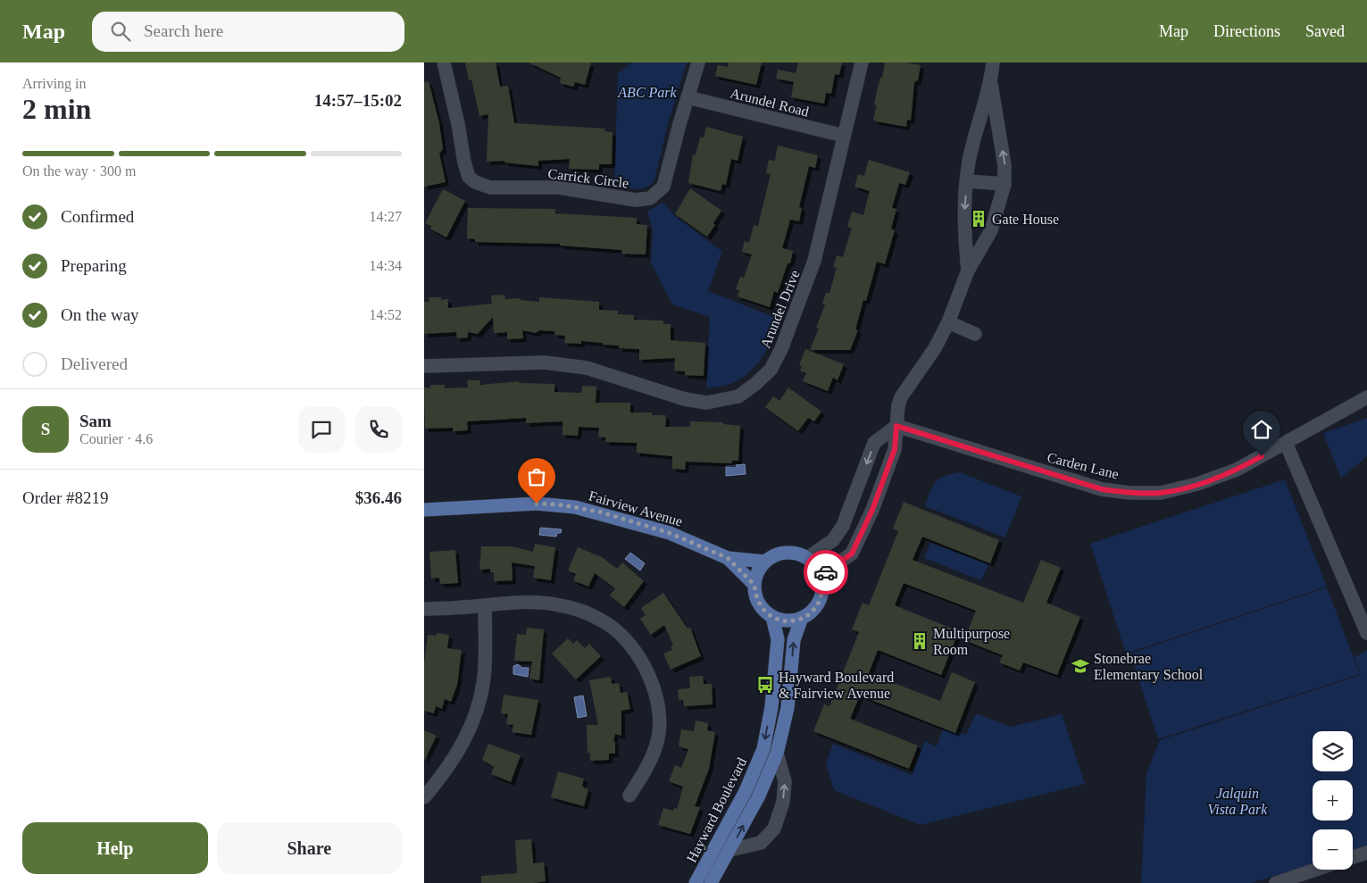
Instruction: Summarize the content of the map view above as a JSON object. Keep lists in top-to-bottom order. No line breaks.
{"streets":{"main road":["Fairview Avenue","Hayward Boulevard"],"street":["Arundel Road","Carrick Circle","Arundel Drive","Carden Lane"]},"crossings":[["Arundel Road","Carrick Circle"],["Arundel Road","Arundel Drive"],["Fairview Avenue","Hayward Boulevard"]],"parks":["ABC Park","Jalquin Vista Park"],"places":{"building":["Gate House","Multipurpose Room"],"school or university":["Stonebrae Elementary School"],"bus stop":["Hayward Boulevard & Fairview Avenue"]},"page":{"header":"Map","search":"Search here","nav":["Map","Directions","Saved"],"heading":["2 min","Arriving in","14:57–15:02"],"panel":["Sam","Courier · 4.6","Order #8219","$36.46"],"bar":"On the way · 300 m","list":[["Confirmed","14:27"],["Preparing","14:34"],["On the way","14:52"],"Delivered"],"round":"S","map_buttons":["+","−"],"buttons":["Help","Share"]}}
